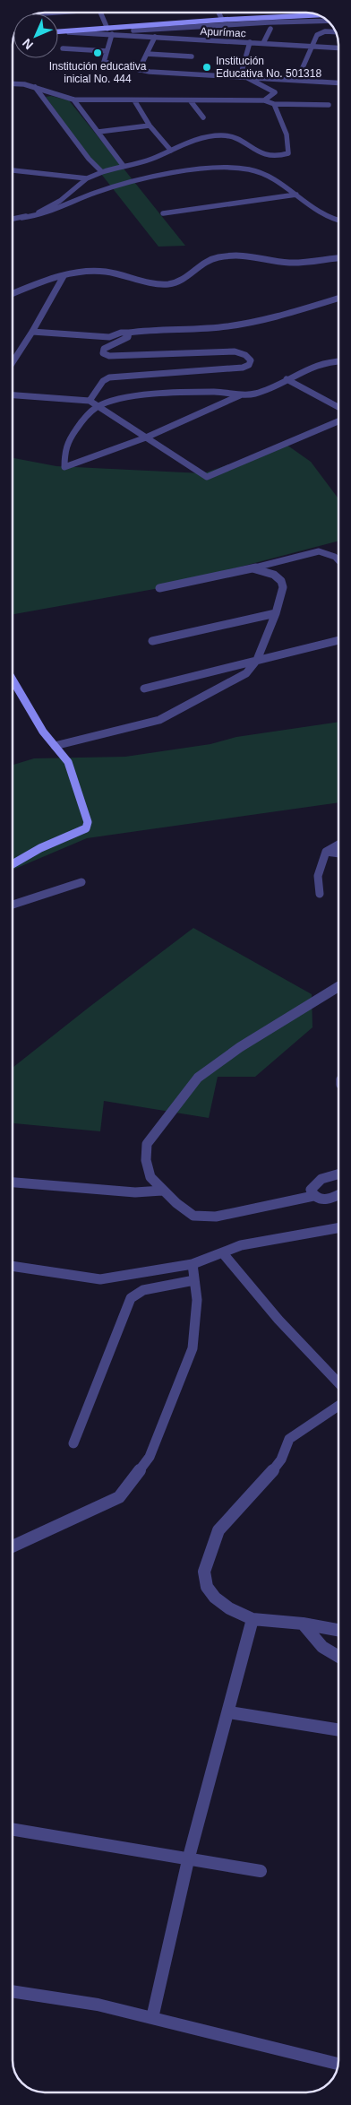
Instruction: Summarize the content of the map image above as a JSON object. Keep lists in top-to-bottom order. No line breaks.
{"streets":{"street":["Apurímac"]},"places":["Institución educativa inicial No. 444","Institución Educativa No. 501318"],"north":"bottom left"}
